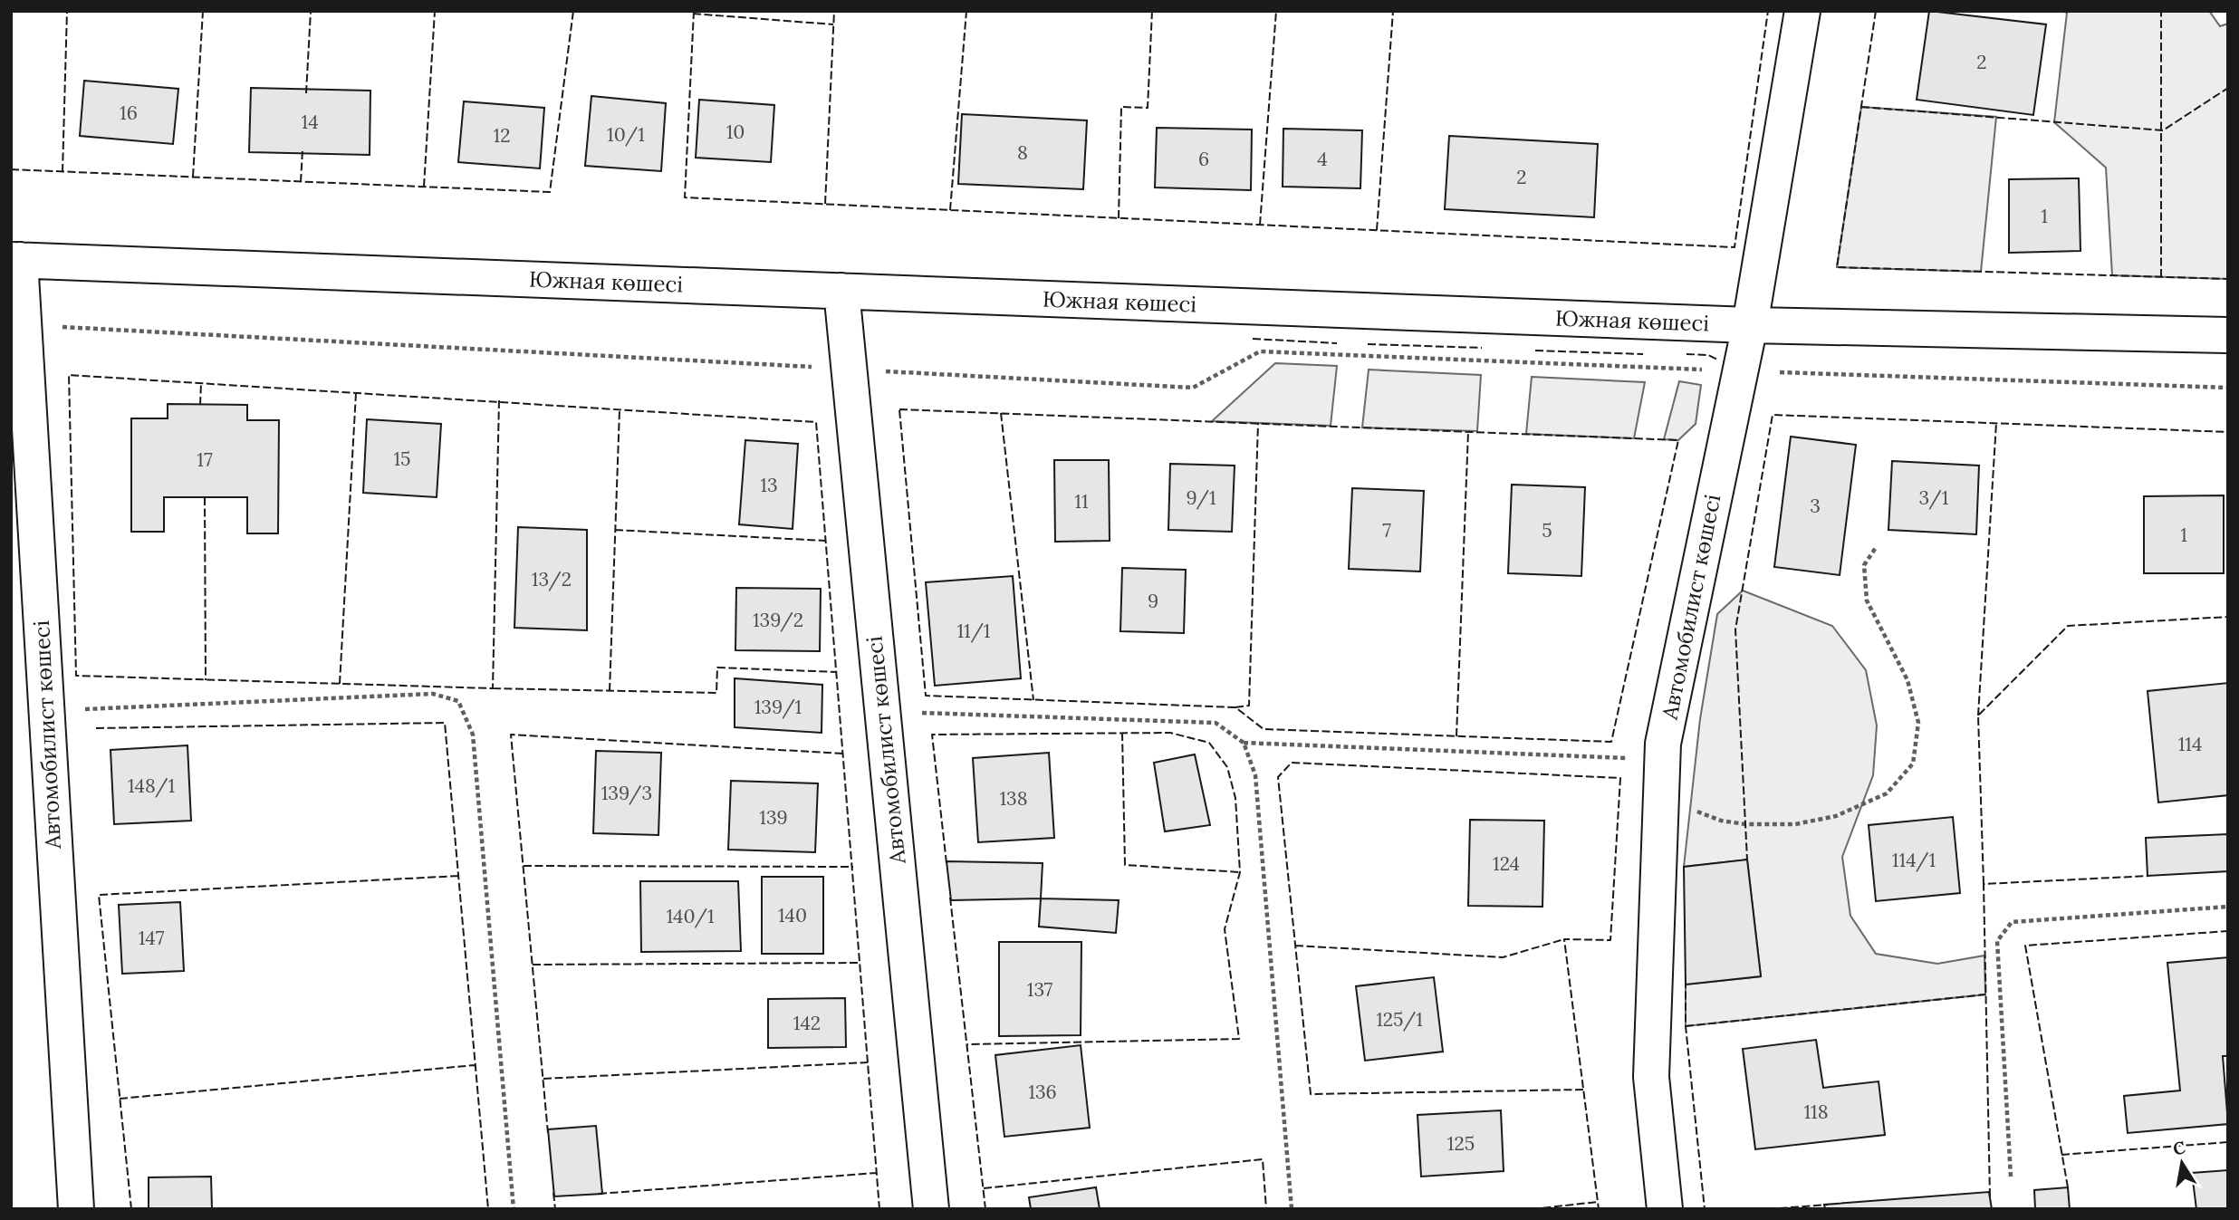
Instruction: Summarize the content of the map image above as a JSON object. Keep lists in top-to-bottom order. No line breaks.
{"streets":{"street":["Южная көшесі","Автомобилист көшесі"]},"crossings":[["Южная көшесі","Автомобилист көшесі"]],"house_numbers":["2","16","14","10","10/1","12","8","6","4","2","1","15","17","13","9/1","3/1","11","3","7","5","1","13/2","9","139/2","11/1","139/1","114","148/1","139/3","138","139","114/1","124","140","140/1","147","137","125/1","142","136","118","125"],"north":"top"}
